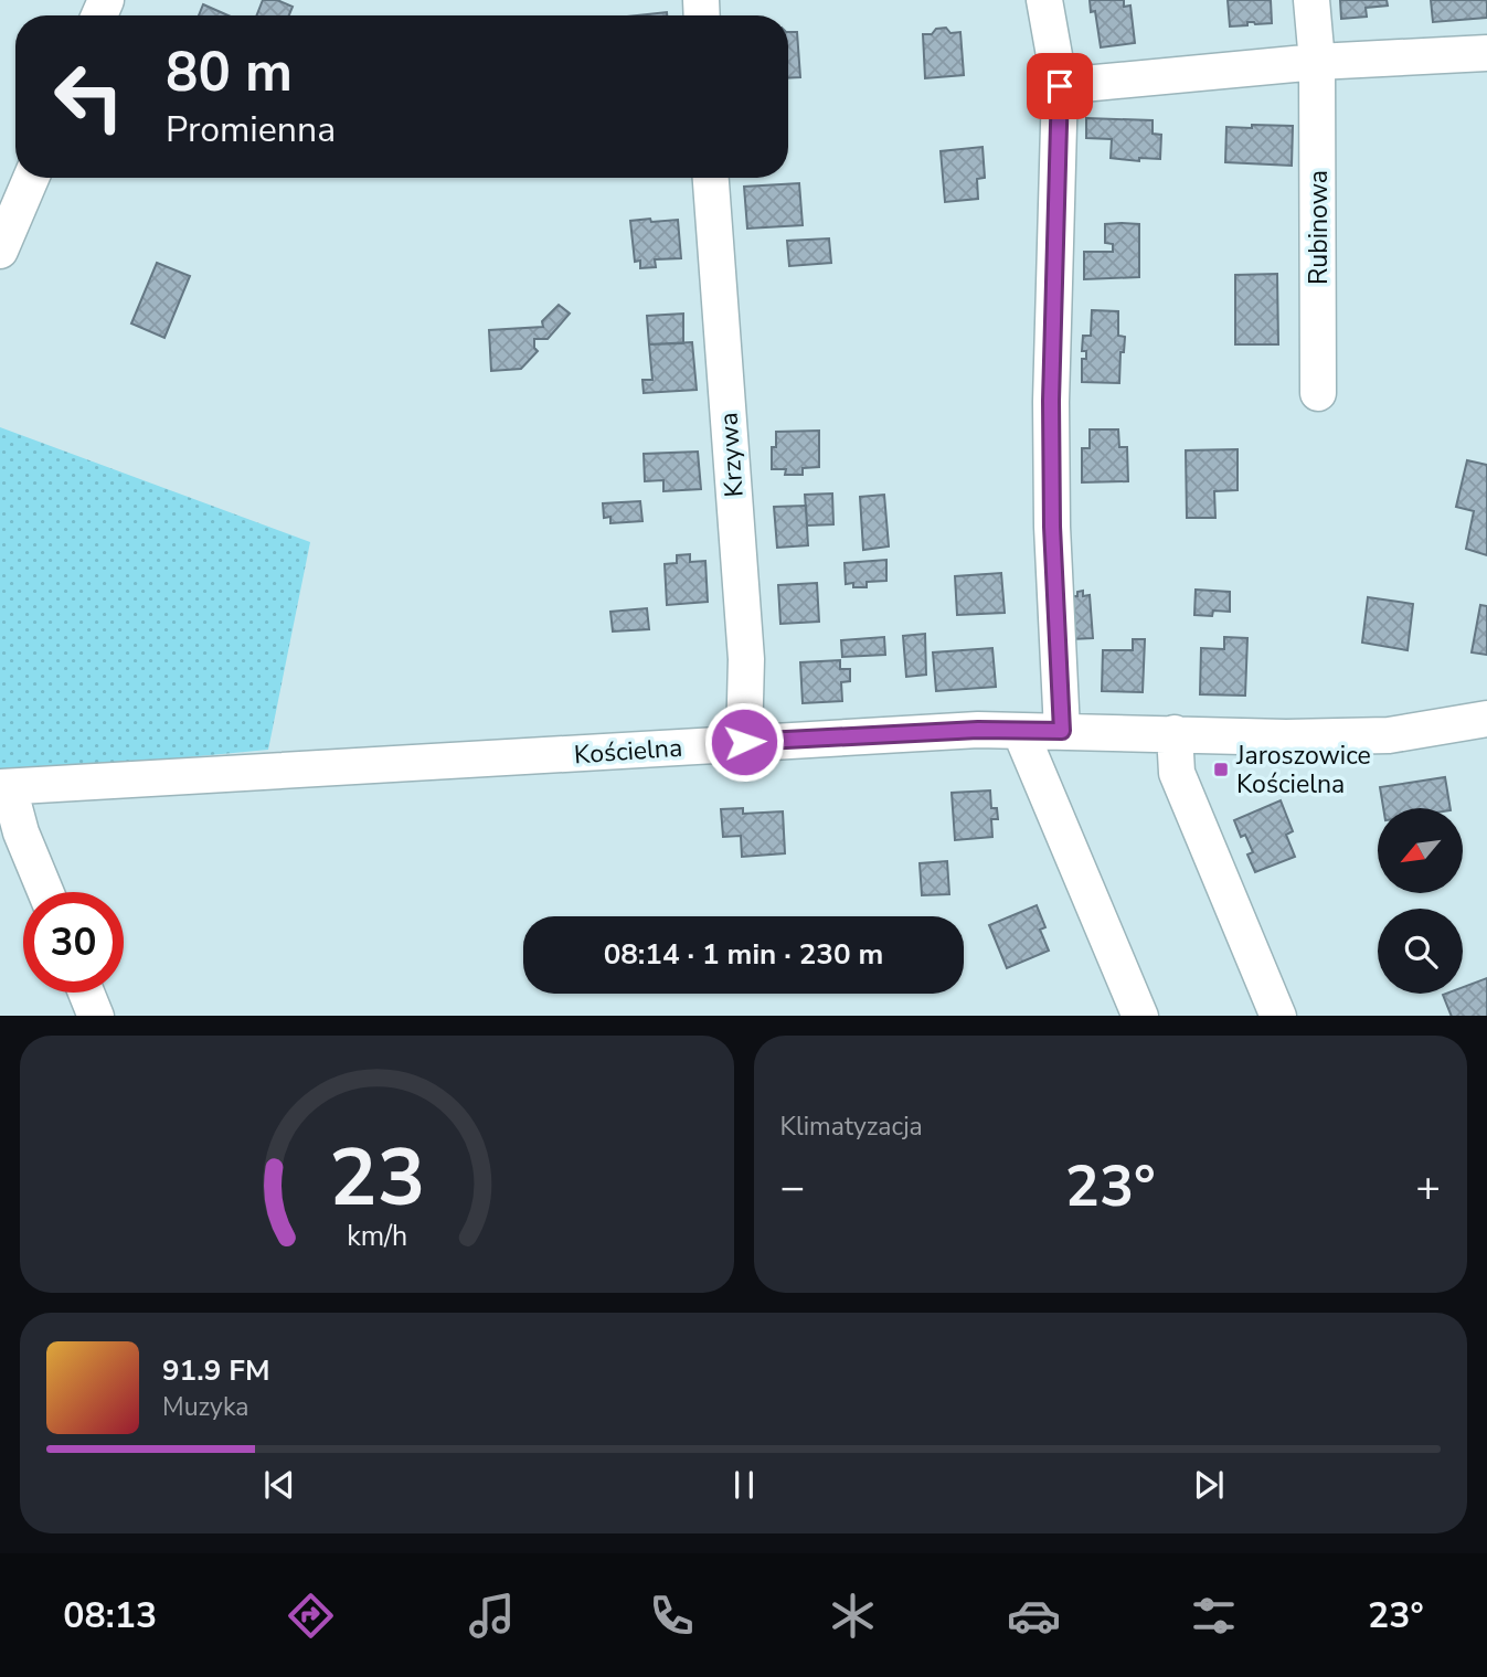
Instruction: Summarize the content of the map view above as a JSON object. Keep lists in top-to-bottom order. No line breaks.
{"streets":{"street":["Rubinowa","Krzywa","Kościelna"]},"crossings":[["Krzywa","Kościelna"]],"places":{"transit":["Jaroszowice Kościelna"]},"north":"bottom left","page":{"turn":["80 m","Promienna"],"limit":"30","trip":"08:14 · 1 min · 230 m","tile":"Klimatyzacja","heat":["−","23°","+"],"song":["91.9 FM","Muzyka"],"tabs":["08:13","23°"],"gauge":["23","km/h"]}}
